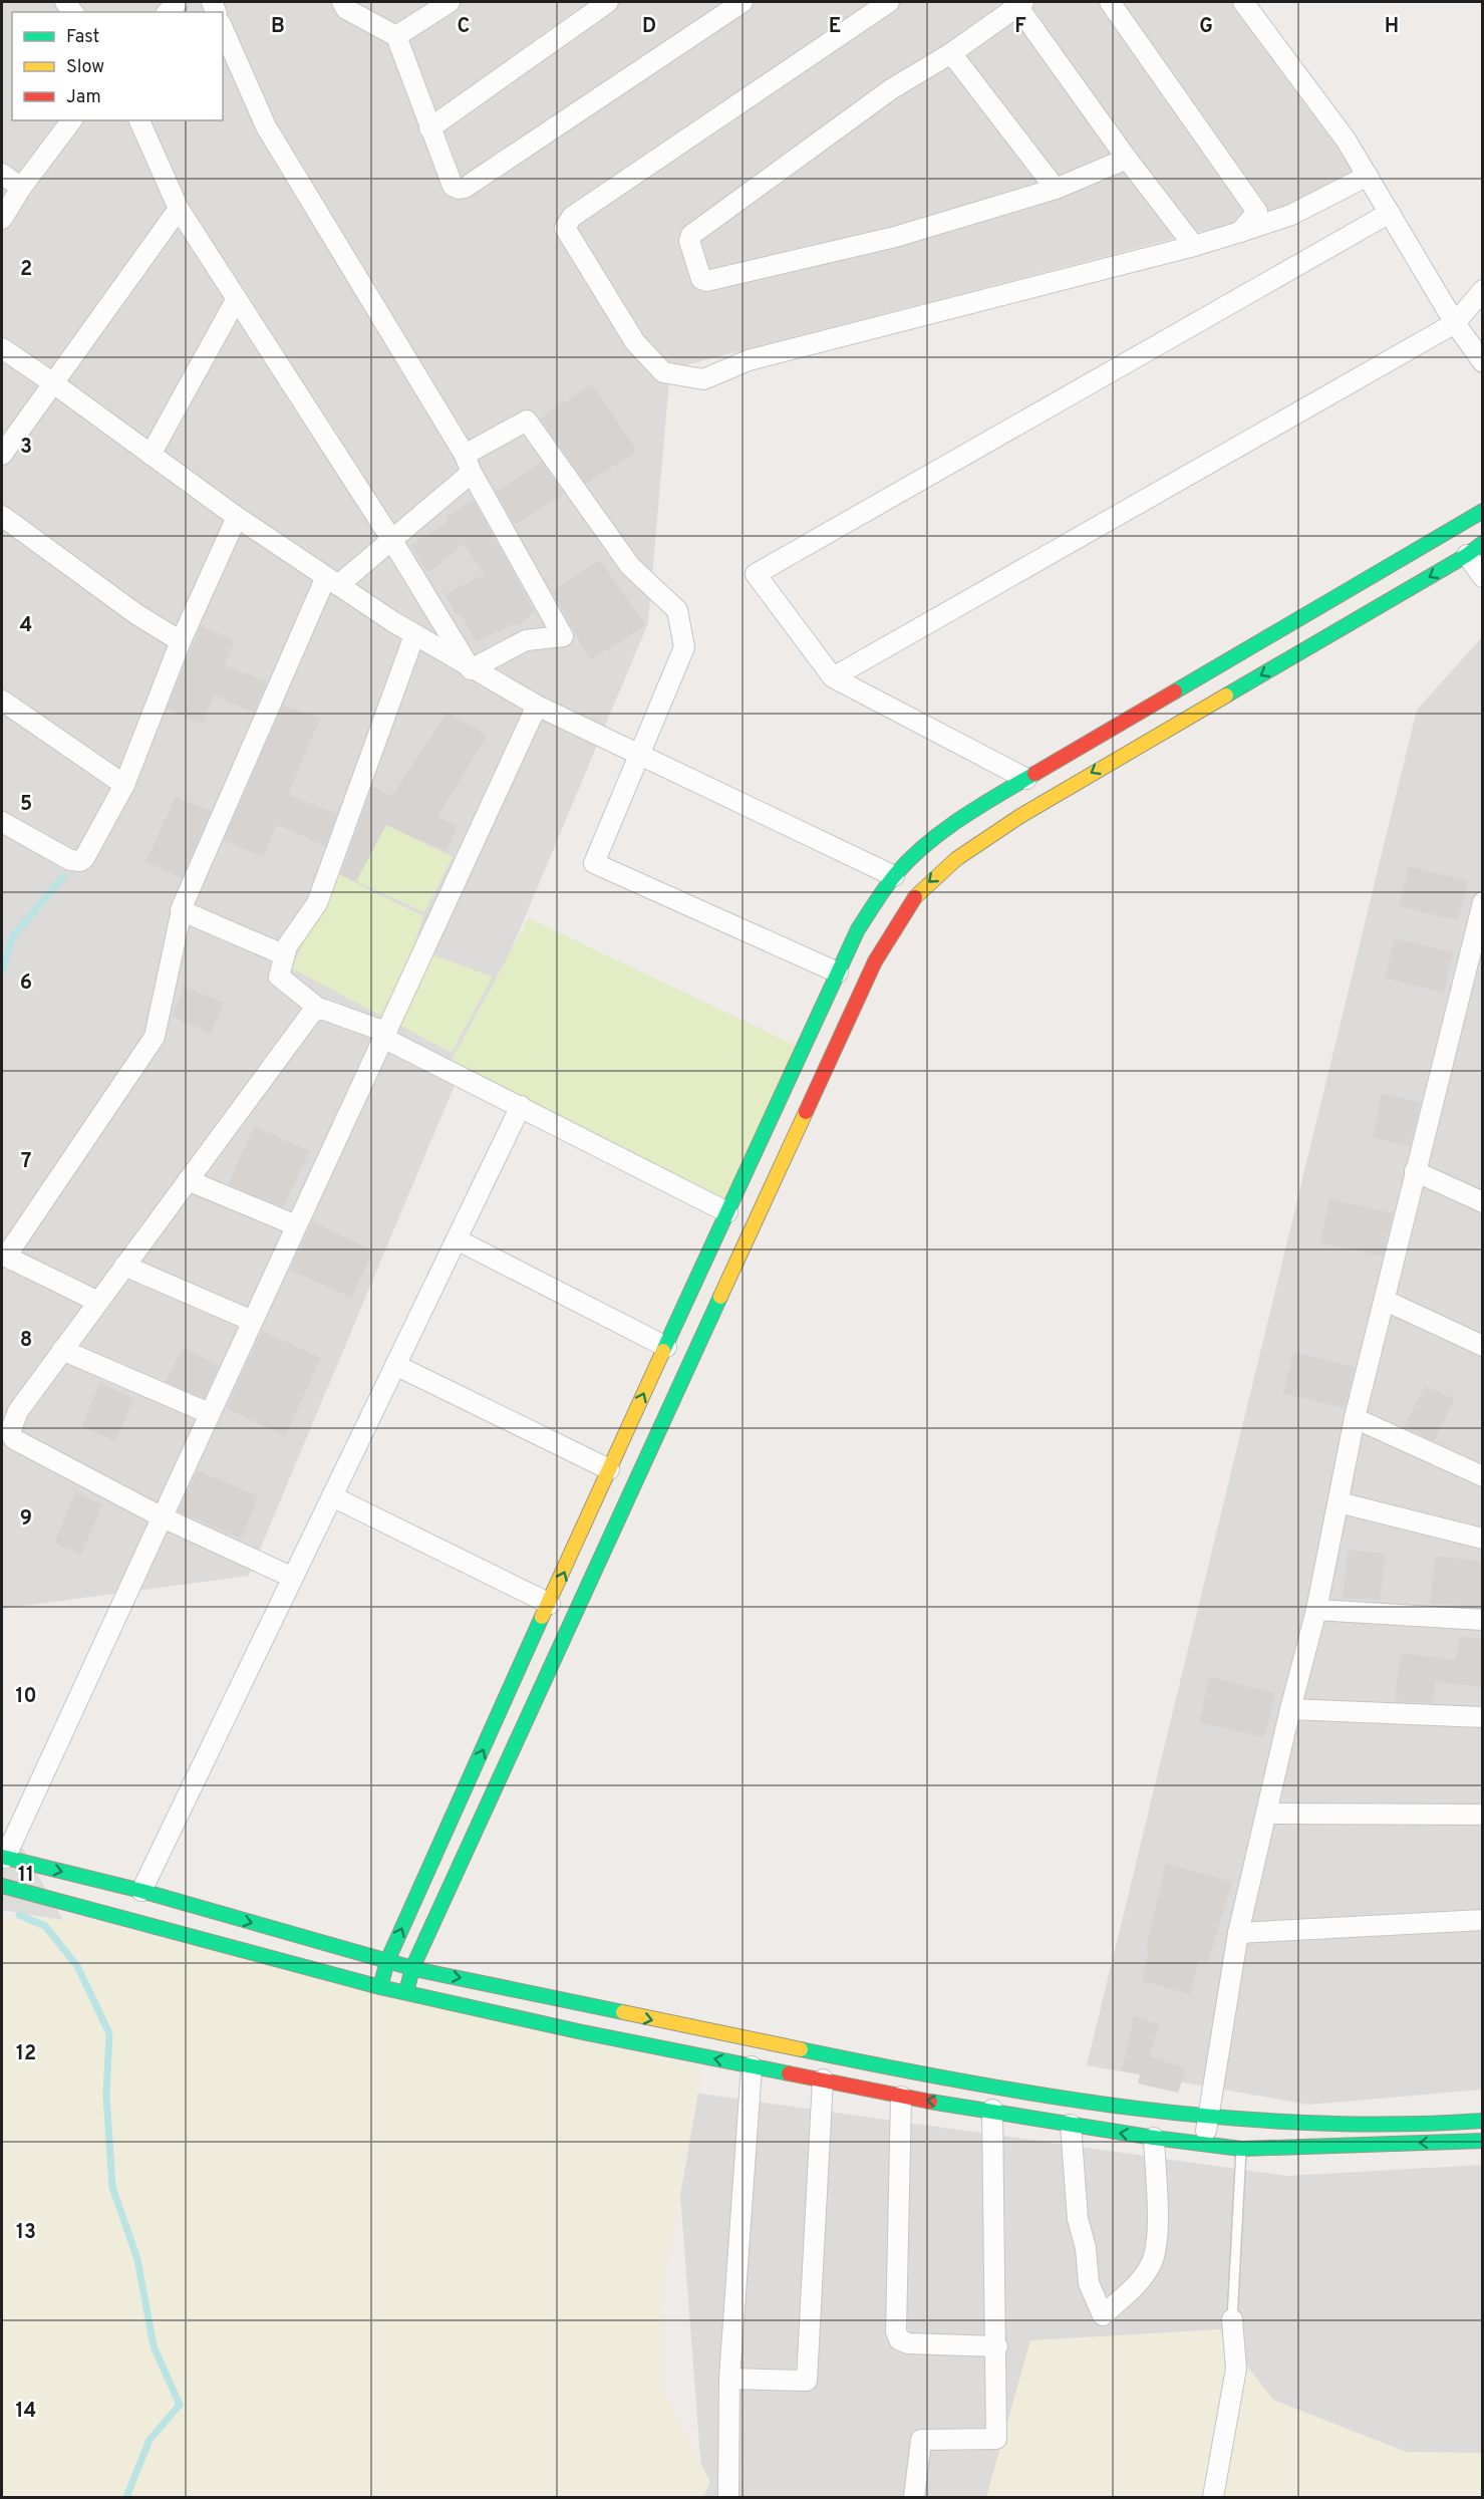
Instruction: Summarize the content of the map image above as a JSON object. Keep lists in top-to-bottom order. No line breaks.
{"legend":["Fast","Slow","Jam"],"grid":{"columns":["B","C","D","E","F","G","H"],"rows":["2","3","4","5","6","7","8","9","10","11","12","13","14"]}}
